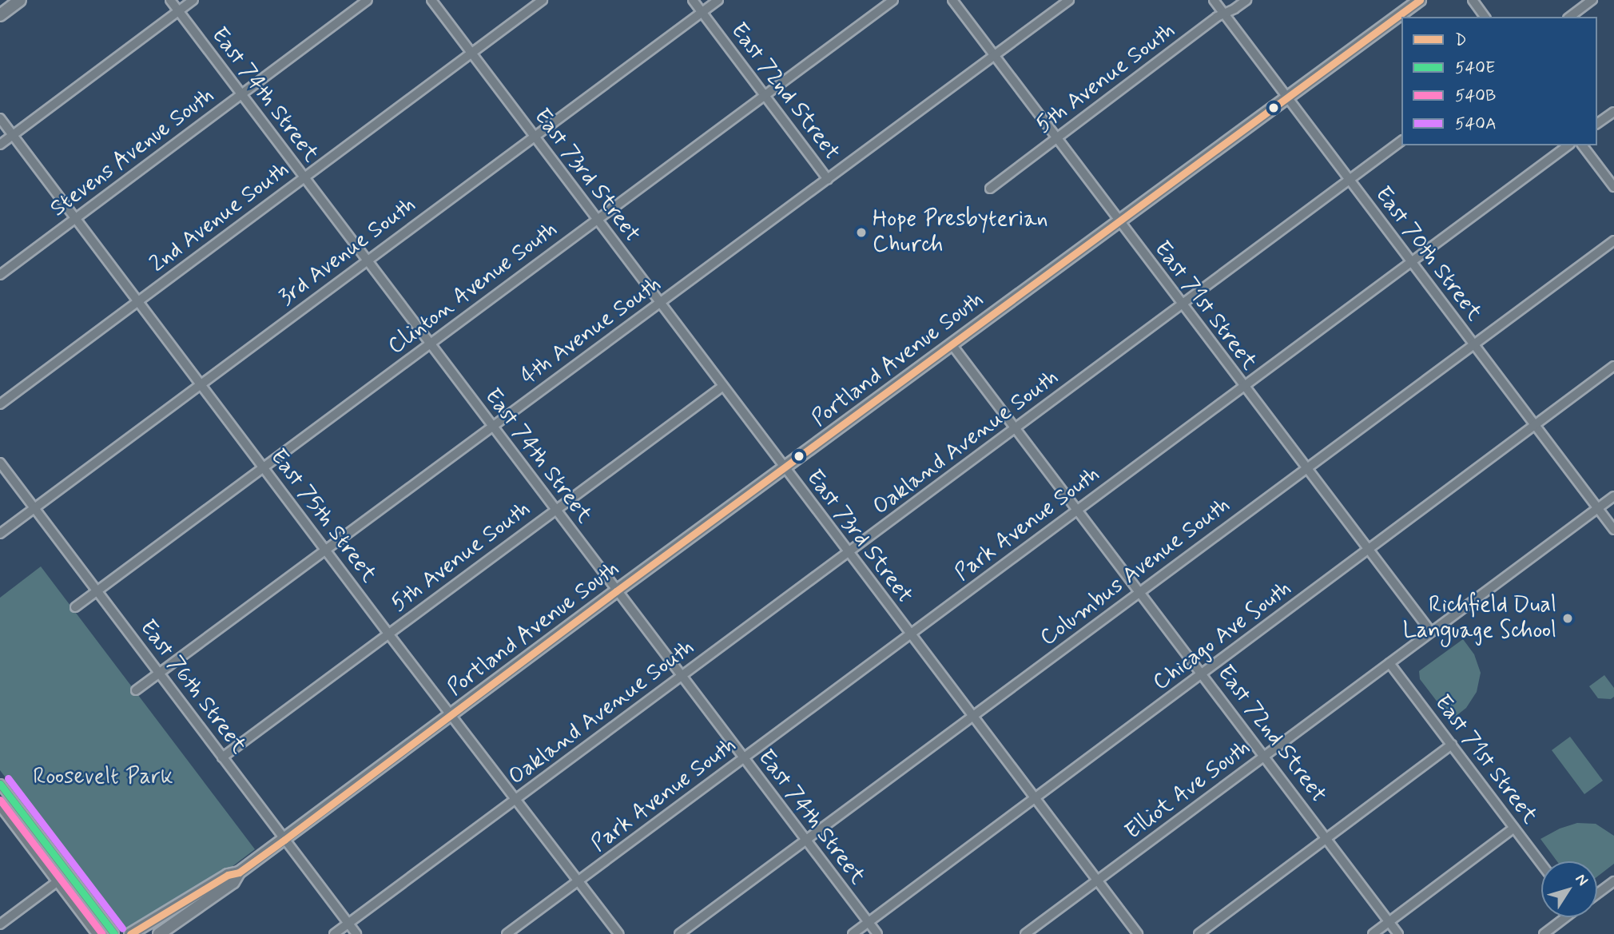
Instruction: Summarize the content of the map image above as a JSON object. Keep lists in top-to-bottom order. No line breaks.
{"streets":{"main road":["Portland Avenue South"],"street":["5th Avenue South","East 72nd Street","East 74th Street","Stevens Avenue South","East 73rd Street","2nd Avenue South","3rd Avenue South","East 70th Street","Clinton Avenue South","East 71st Street","4th Avenue South","Oakland Avenue South","East 75th Street","Park Avenue South","Columbus Avenue South","Chicago Ave South","East 76th Street","Elliot Ave South"]},"crossings":[["5th Avenue South","East 74th Street"],["5th Avenue South","East 73rd Street"],["5th Avenue South","East 70th Street"],["5th Avenue South","East 71st Street"],["5th Avenue South","East 75th Street"],["5th Avenue South","East 76th Street"],["East 72nd Street","3rd Avenue South"],["East 72nd Street","Clinton Avenue South"],["East 72nd Street","4th Avenue South"],["East 72nd Street","Portland Avenue South"],["East 72nd Street","Oakland Avenue South"],["East 72nd Street","Park Avenue South"],["East 72nd Street","Columbus Avenue South"],["East 72nd Street","Chicago Ave South"],["East 72nd Street","Elliot Ave South"],["East 74th Street","Stevens Avenue South"],["East 74th Street","2nd Avenue South"],["East 74th Street","3rd Avenue South"],["East 74th Street","Clinton Avenue South"],["East 74th Street","4th Avenue South"],["East 74th Street","Portland Avenue South"],["East 74th Street","Oakland Avenue South"],["East 74th Street","Park Avenue South"],["East 74th Street","Columbus Avenue South"],["East 74th Street","Chicago Ave South"],["Stevens Avenue South","East 75th Street"],["East 73rd Street","2nd Avenue South"],["East 73rd Street","3rd Avenue South"],["East 73rd Street","Clinton Avenue South"],["East 73rd Street","4th Avenue South"],["East 73rd Street","Portland Avenue South"],["East 73rd Street","Oakland Avenue South"],["East 73rd Street","Park Avenue South"],["East 73rd Street","Columbus Avenue South"],["East 73rd Street","Chicago Ave South"],["East 73rd Street","Elliot Ave South"],["2nd Avenue South","East 75th Street"],["3rd Avenue South","East 75th Street"],["3rd Avenue South","East 76th Street"],["East 70th Street","Portland Avenue South"],["East 70th Street","Oakland Avenue South"],["East 70th Street","Park Avenue South"],["East 70th Street","Columbus Avenue South"],["East 70th Street","Chicago Ave South"],["East 70th Street","Elliot Ave South"],["Clinton Avenue South","East 75th Street"],["Clinton Avenue South","East 76th Street"],["East 71st Street","4th Avenue South"],["East 71st Street","Portland Avenue South"],["East 71st Street","Oakland Avenue South"],["East 71st Street","Park Avenue South"],["East 71st Street","Columbus Avenue South"],["East 71st Street","Chicago Ave South"],["East 71st Street","Elliot Ave South"],["4th Avenue South","East 75th Street"],["4th Avenue South","East 76th Street"],["Portland Avenue South","East 75th Street"],["Portland Avenue South","East 76th Street"],["Oakland Avenue South","East 75th Street"],["Oakland Avenue South","East 76th Street"],["East 75th Street","Park Avenue South"]],"parks":["Roosevelt Park"],"places":["Hope Presbyterian Church","Richfield Dual Language School"],"lines":["transit line D","transit line 540A","transit line 540E","transit line 540B"],"legend":["D","540E","540B","540A"],"north":"top right"}
